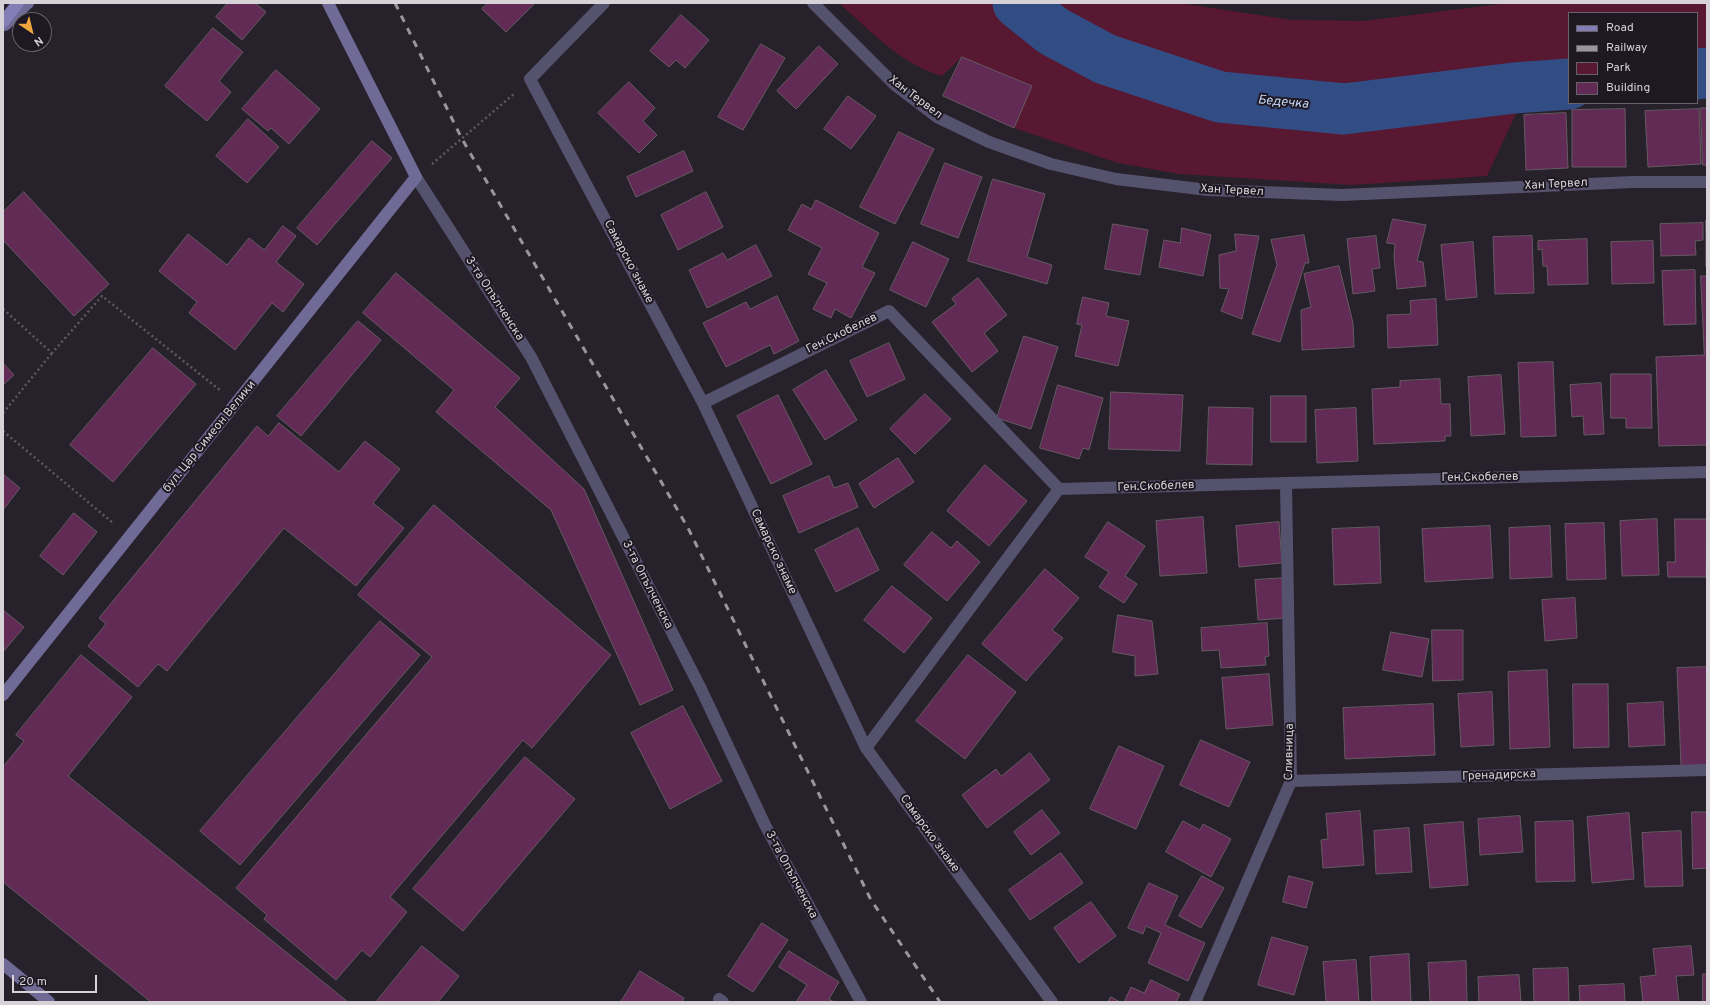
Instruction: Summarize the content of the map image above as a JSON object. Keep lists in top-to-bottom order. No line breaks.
{"streets":{"street":["Хан Тервел","Самарско знаме","3-та Опълченска","Ген.Скобелев","бул. Цар Симеон Велики","Сливница","Гренадирска"]},"crossings":[["Самарско знаме","Ген.Скобелев"],["3-та Опълченска","бул. Цар Симеон Велики"],["Ген.Скобелев","Сливница"],["Сливница","Гренадирска"]],"water":["Бедечка"],"legend":["Road","Railway","Park","Building"],"scale_bar":"20 m","north":"bottom right"}
